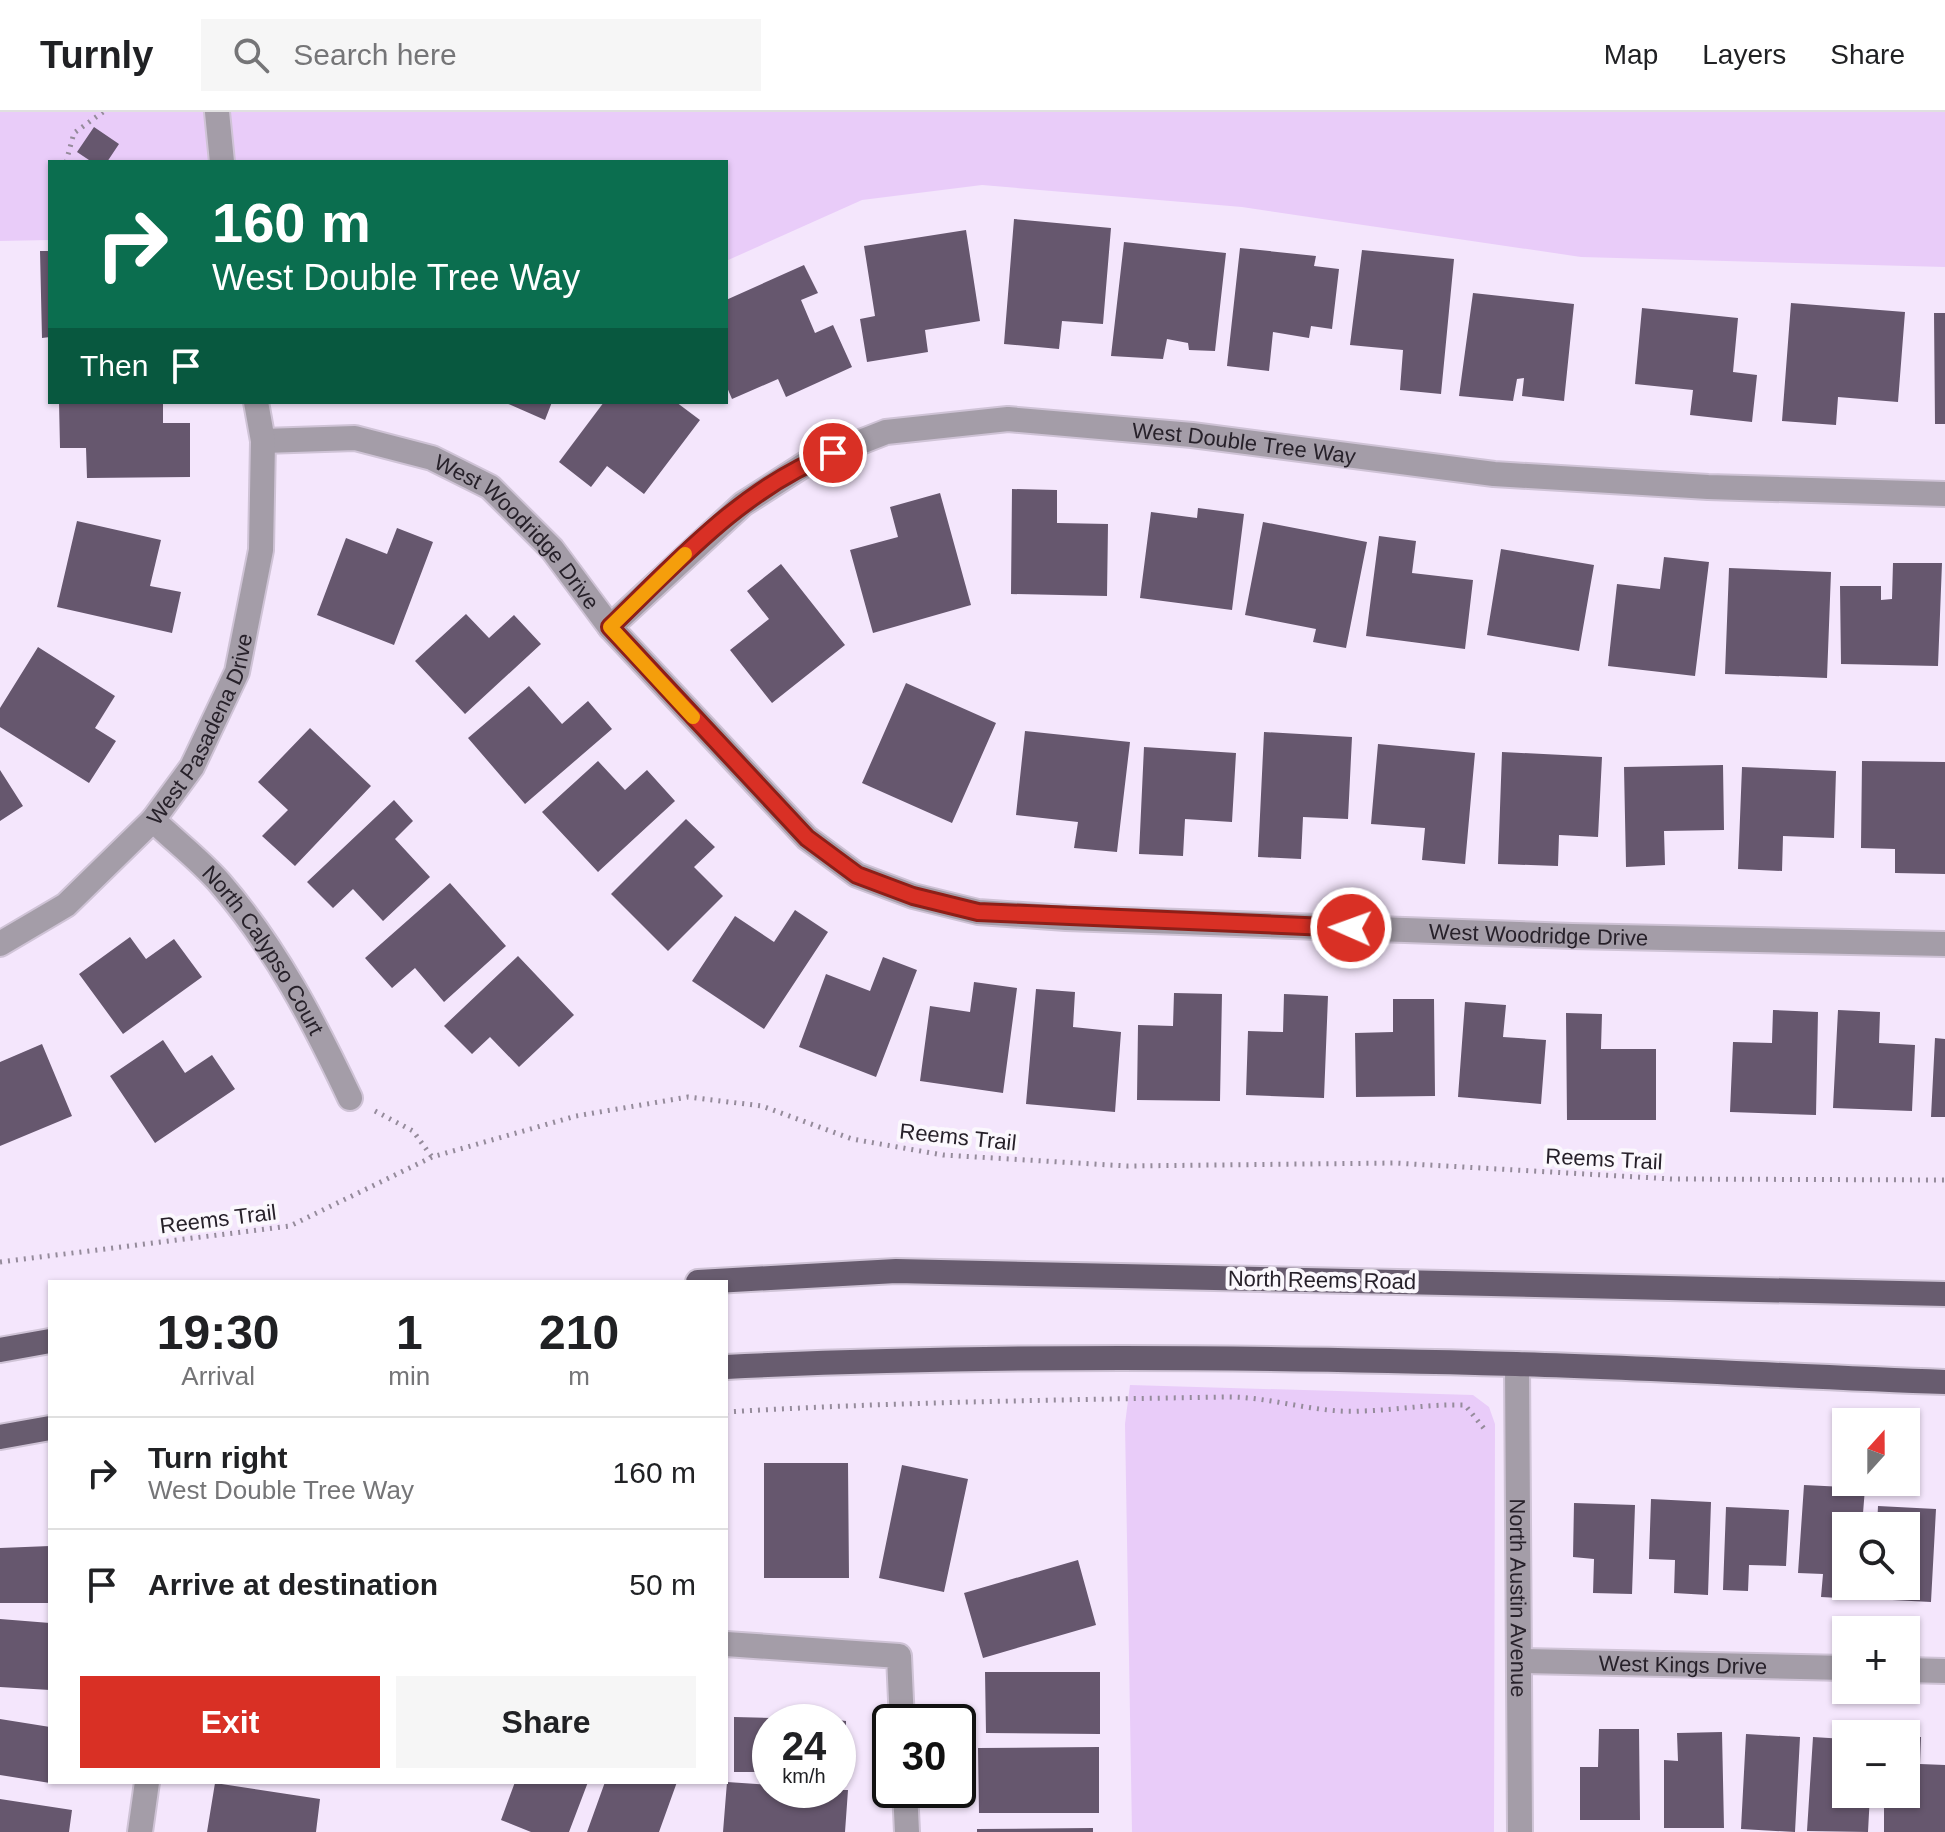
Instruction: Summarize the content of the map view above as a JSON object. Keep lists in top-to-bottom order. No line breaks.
{"streets":{"main road":["North Reems Road"],"street":["West Double Tree Way","West Woodridge Drive","West Pasadena Drive","North Calypso Court","North Austin Avenue","West Kings Drive"],"path":["Reems Trail"]},"crossings":[["West Double Tree Way","West Woodridge Drive"],["West Woodridge Drive","West Pasadena Drive"],["West Pasadena Drive","North Calypso Court"],["North Austin Avenue","West Kings Drive"]],"north":"top","page":{"header":"Turnly","search":"Search here","nav":["Map","Layers","Share"],"turn":["160 m","West Double Tree Way"],"then":"Then","eta":["19:30","Arrival","1","min","210","m"],"map_buttons":["+","−"],"list":[{"name":"Turn right","note":"West Double Tree Way","value":"160 m"},{"name":"Arrive at destination","value":"50 m"}],"buttons":["Exit","Share"],"speed":"24 km/h","limit":"30"}}
